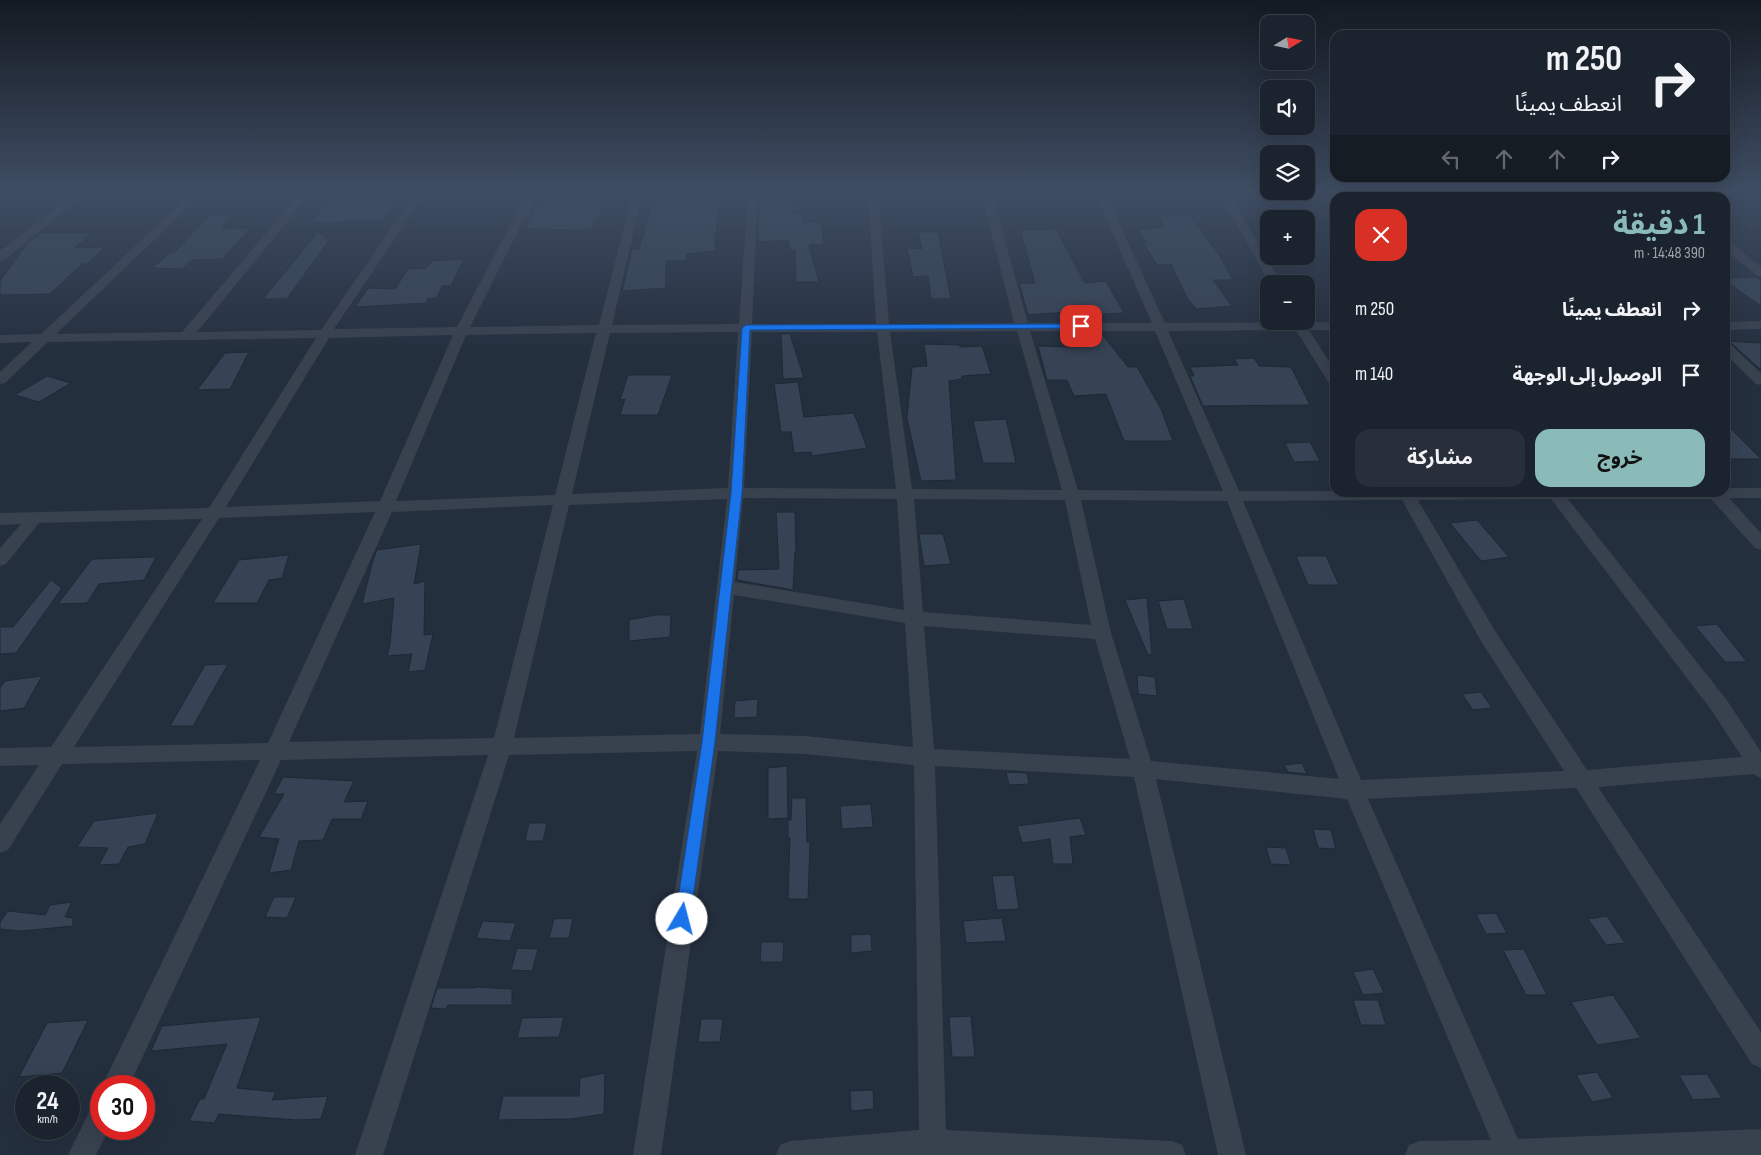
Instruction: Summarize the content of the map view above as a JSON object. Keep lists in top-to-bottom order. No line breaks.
{"north":"right","page":{"map_buttons":["+","−"],"turn":["250 m","انعطف يمينًا"],"heading":["1 دقيقة","390 m · 14:48"],"list":[{"name":"انعطف يمينًا","value":"250 m"},{"name":"الوصول إلى الوجهة","value":"140 m"}],"buttons":["خروج","مشاركة"],"speed":"24 km/h","limit":"30"}}
